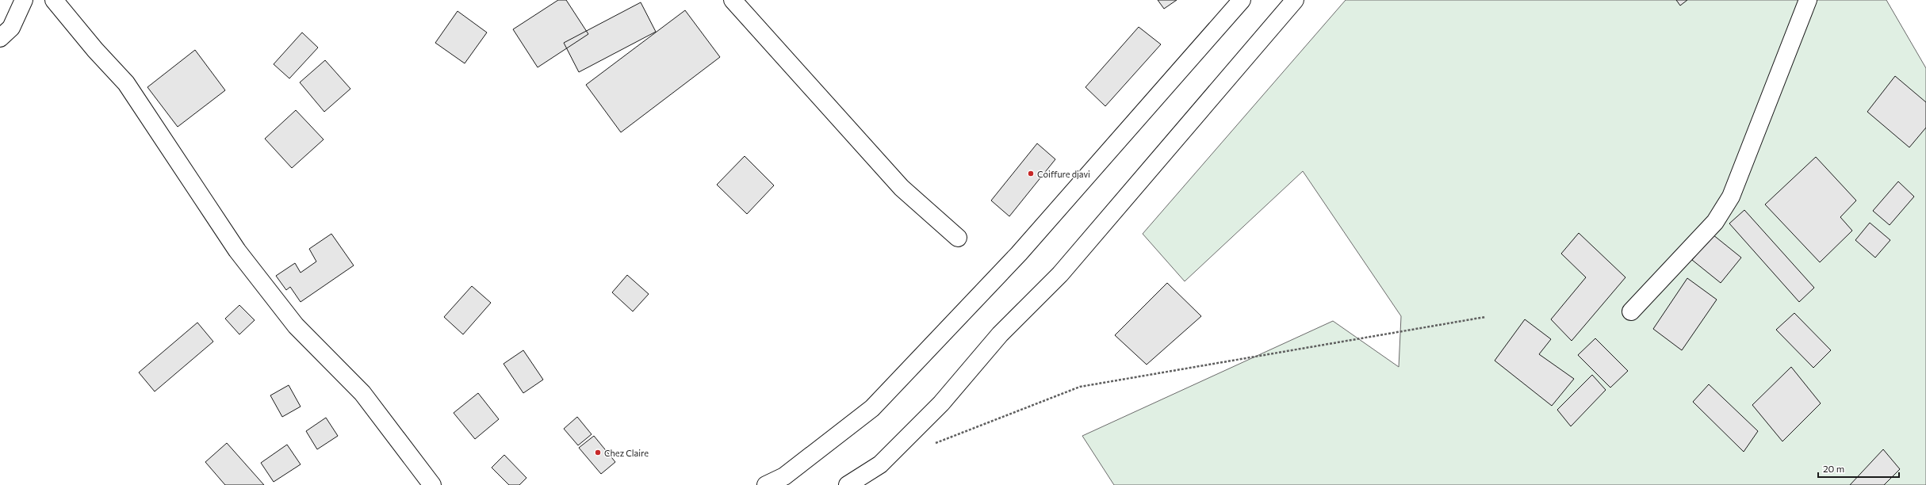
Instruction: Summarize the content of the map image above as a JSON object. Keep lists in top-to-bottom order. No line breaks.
{"places":["Coiffure djavi","Chez Claire"],"scale_bar":"20 m"}
